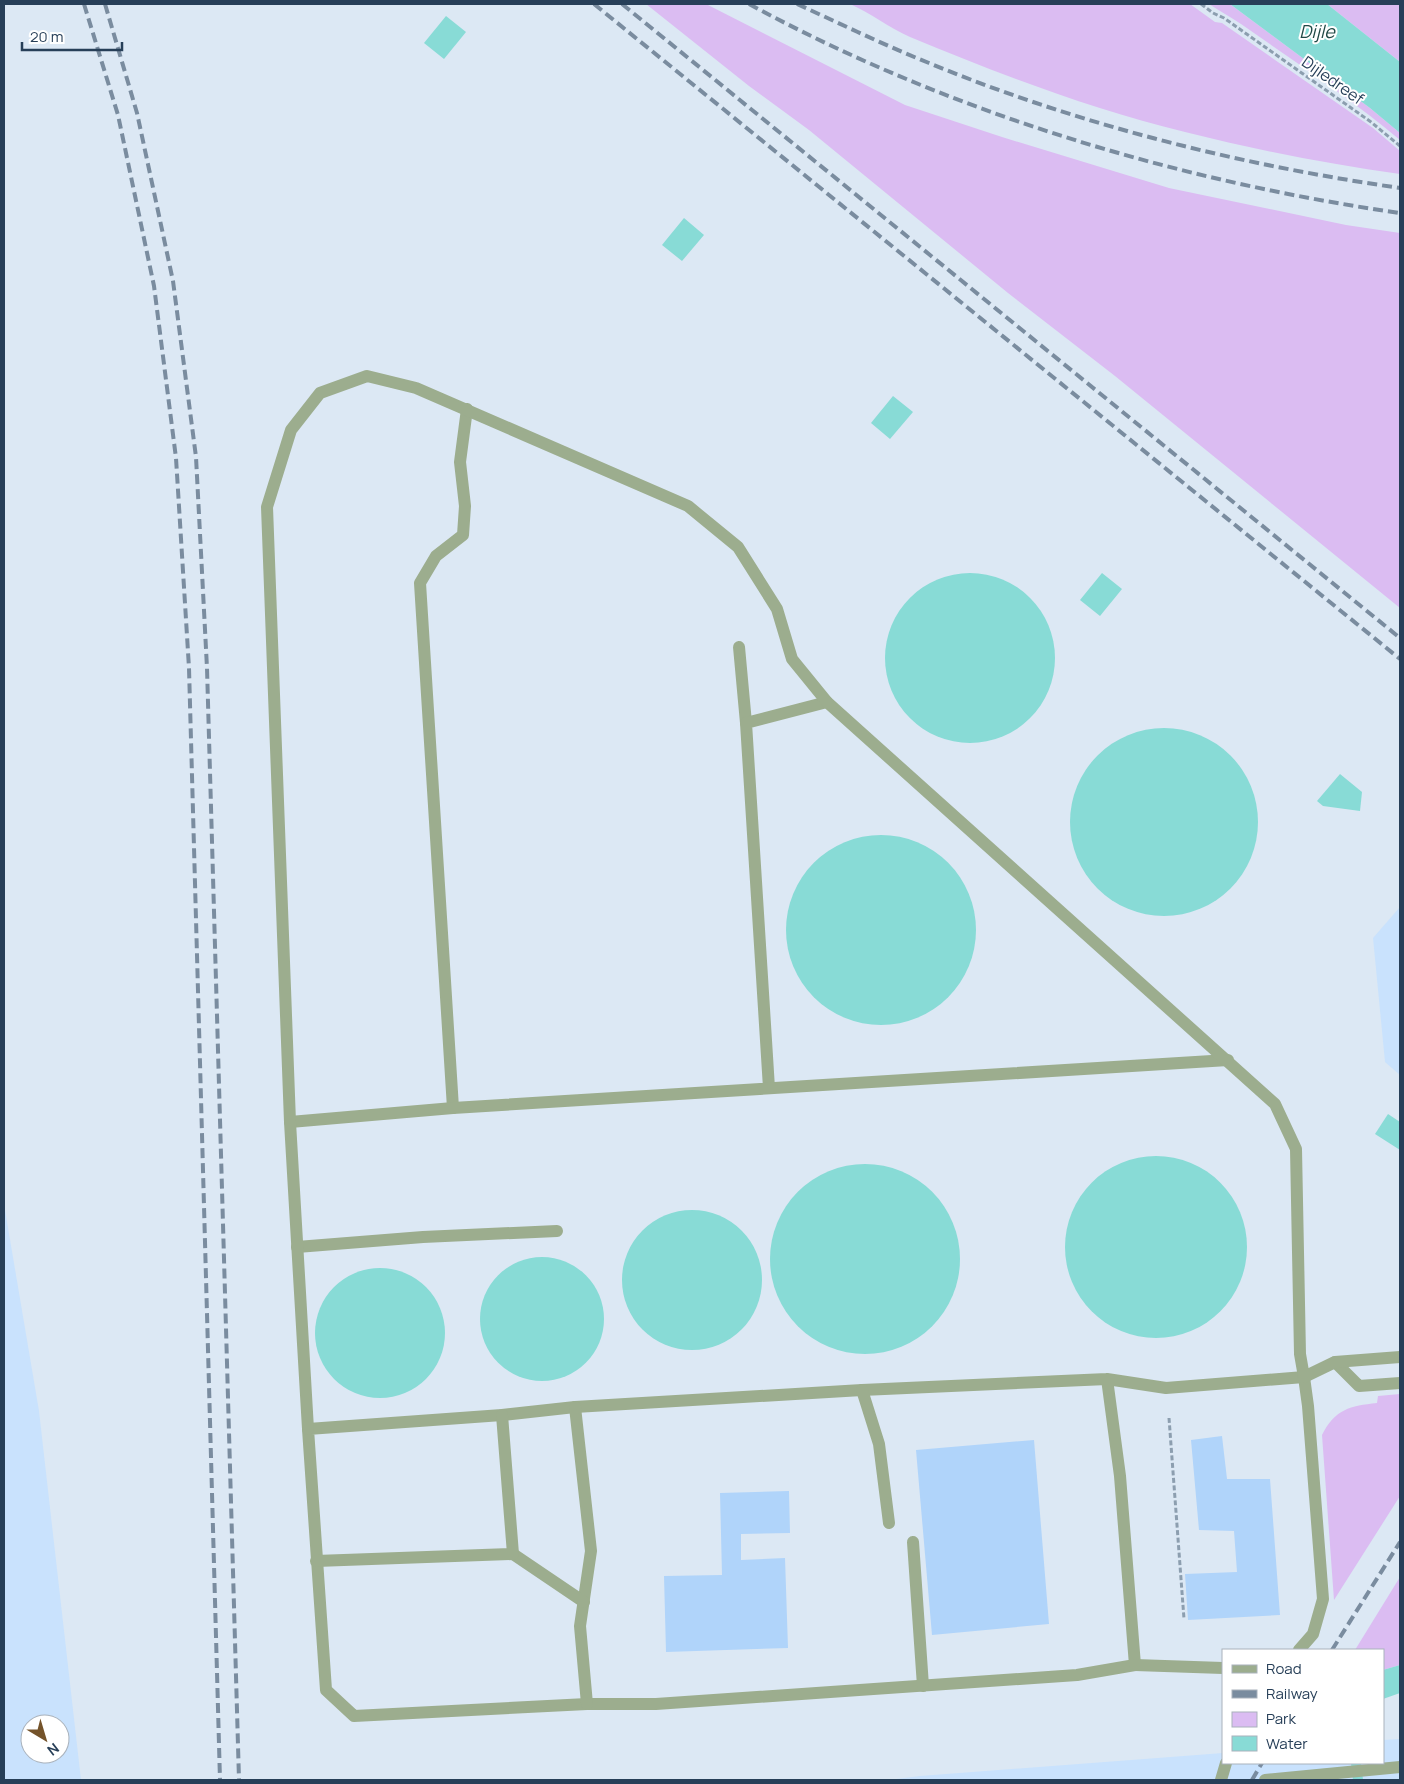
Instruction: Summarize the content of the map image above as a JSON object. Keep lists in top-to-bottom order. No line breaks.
{"streets":{"path":["Dijledreef"]},"water":["Dijle"],"legend":["Road","Railway","Park","Water"],"scale_bar":"20 m","north":"bottom right"}
